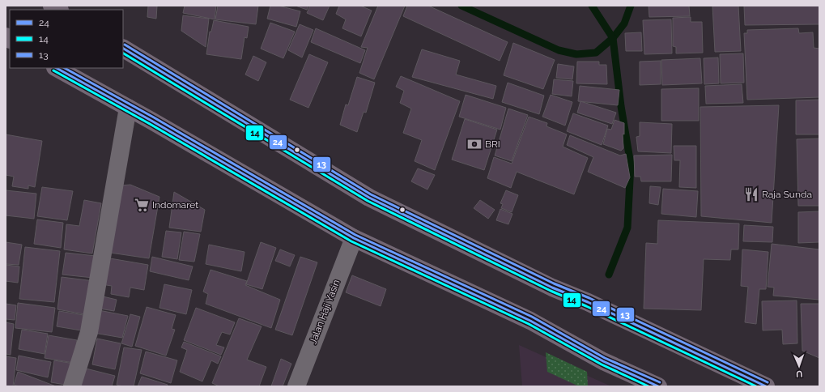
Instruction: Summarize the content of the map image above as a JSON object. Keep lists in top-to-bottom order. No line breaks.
{"streets":{"street":["Jalan Haji Yasin"]},"places":{"bank":["BRI"],"restaurant":["Raja Sunda"],"supermarket":["Indomaret"]},"lines":["transit line 13","transit line 24","transit line 14"],"legend":["24","14","13"],"north":"bottom"}
